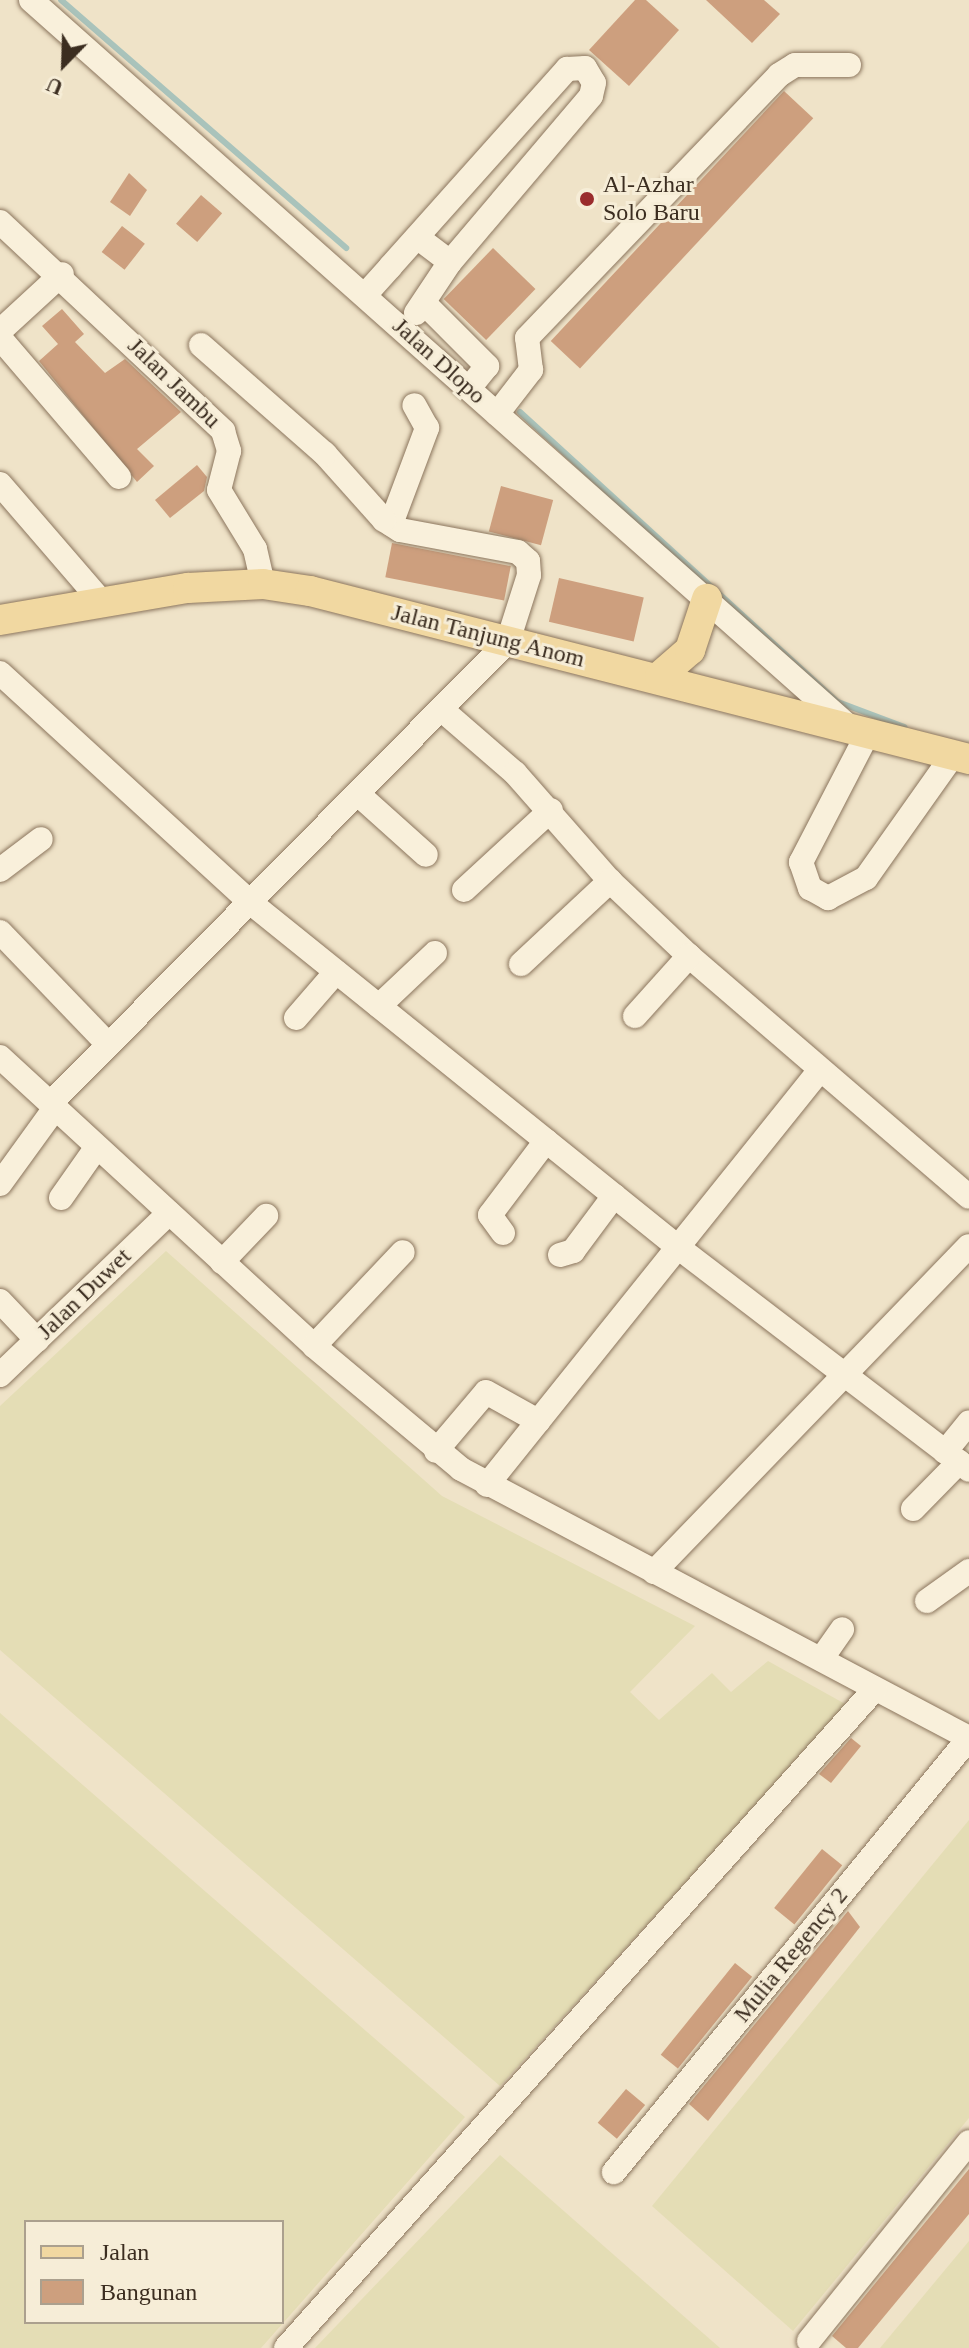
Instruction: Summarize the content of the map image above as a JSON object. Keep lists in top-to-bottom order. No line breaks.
{"streets":{"main road":["Jalan Tanjung Anom"],"street":["Jalan Dlopo","Jalan Jambu","Jalan Duwet","Mulia Regency 2"]},"crossings":[["Jalan Dlopo","Jalan Tanjung Anom"],["Jalan Jambu","Jalan Tanjung Anom"]],"places":["Al-Azhar Solo Baru"],"legend":["Jalan","Bangunan"],"north":"bottom left"}
